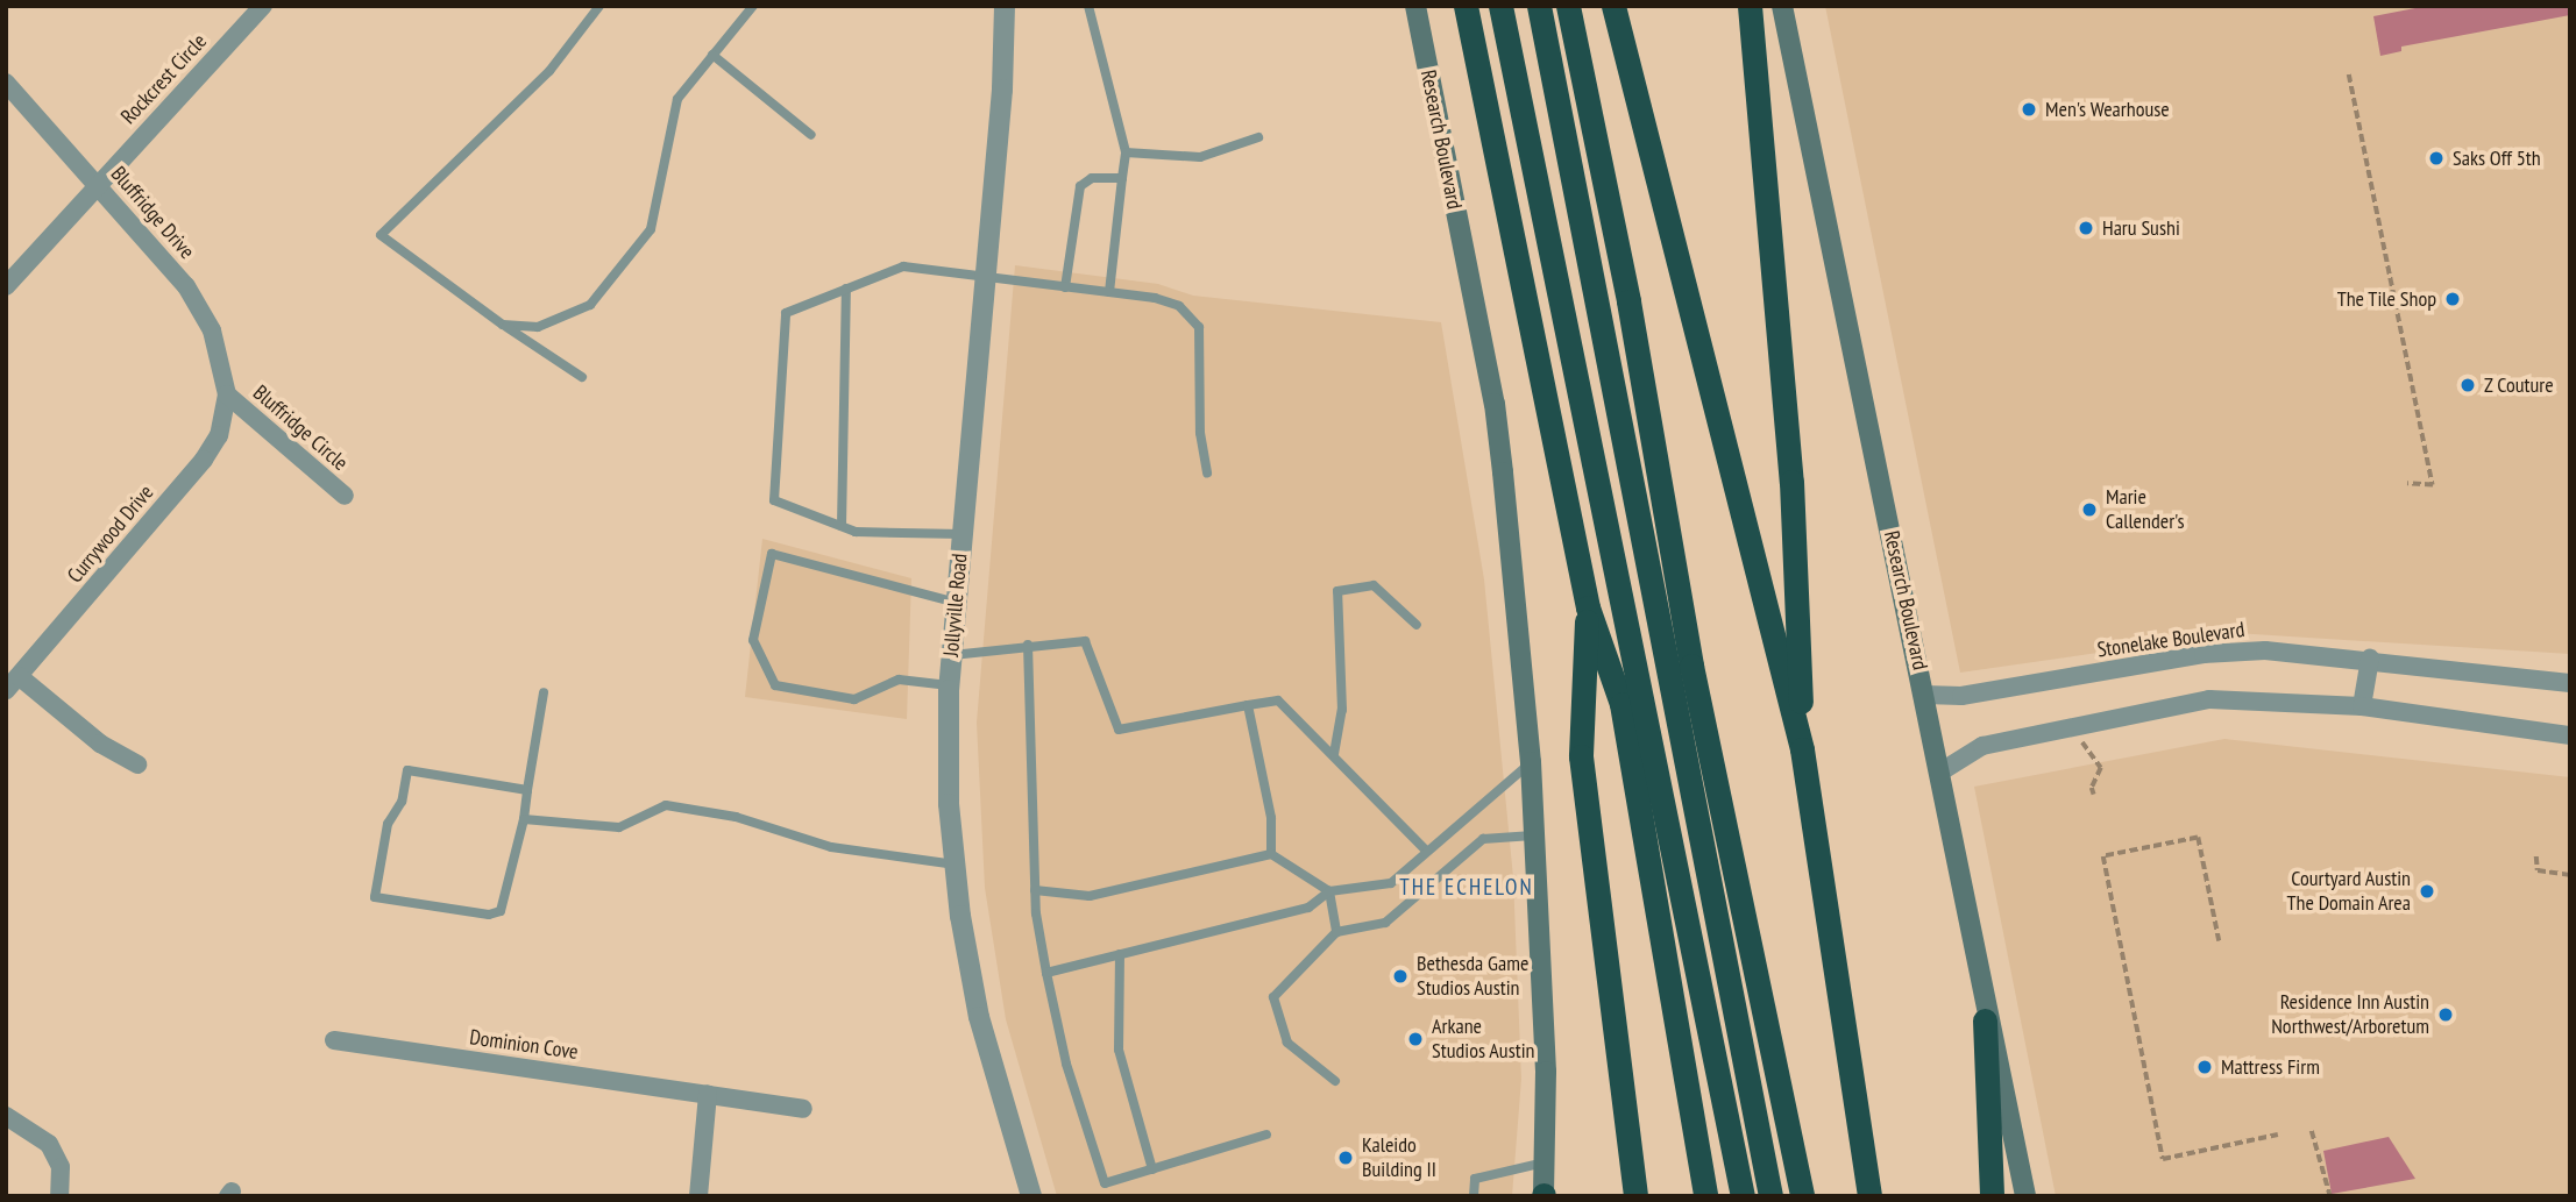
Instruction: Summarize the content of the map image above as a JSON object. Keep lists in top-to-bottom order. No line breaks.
{"streets":{"main road":["Research Boulevard"],"street":["Rockcrest Circle","Bluffridge Drive","Bluffridge Circle","Currywood Drive","Jollyville Road","Stonelake Boulevard","Dominion Cove"]},"crossings":[["Rockcrest Circle","Bluffridge Drive"],["Research Boulevard","Stonelake Boulevard"],["Bluffridge Drive","Bluffridge Circle"],["Bluffridge Drive","Currywood Drive"],["Bluffridge Circle","Currywood Drive"]],"districts":["THE ECHELON"],"places":["Men's Wearhouse","Saks Off 5th","Haru Sushi","The Tile Shop","Z Couture","Marie Callender's","Courtyard Austin The Domain Area","Bethesda Game Studios Austin","Residence Inn Austin Northwest/Arboretum","Arkane Studios Austin","Mattress Firm","Kaleido Building II"]}
